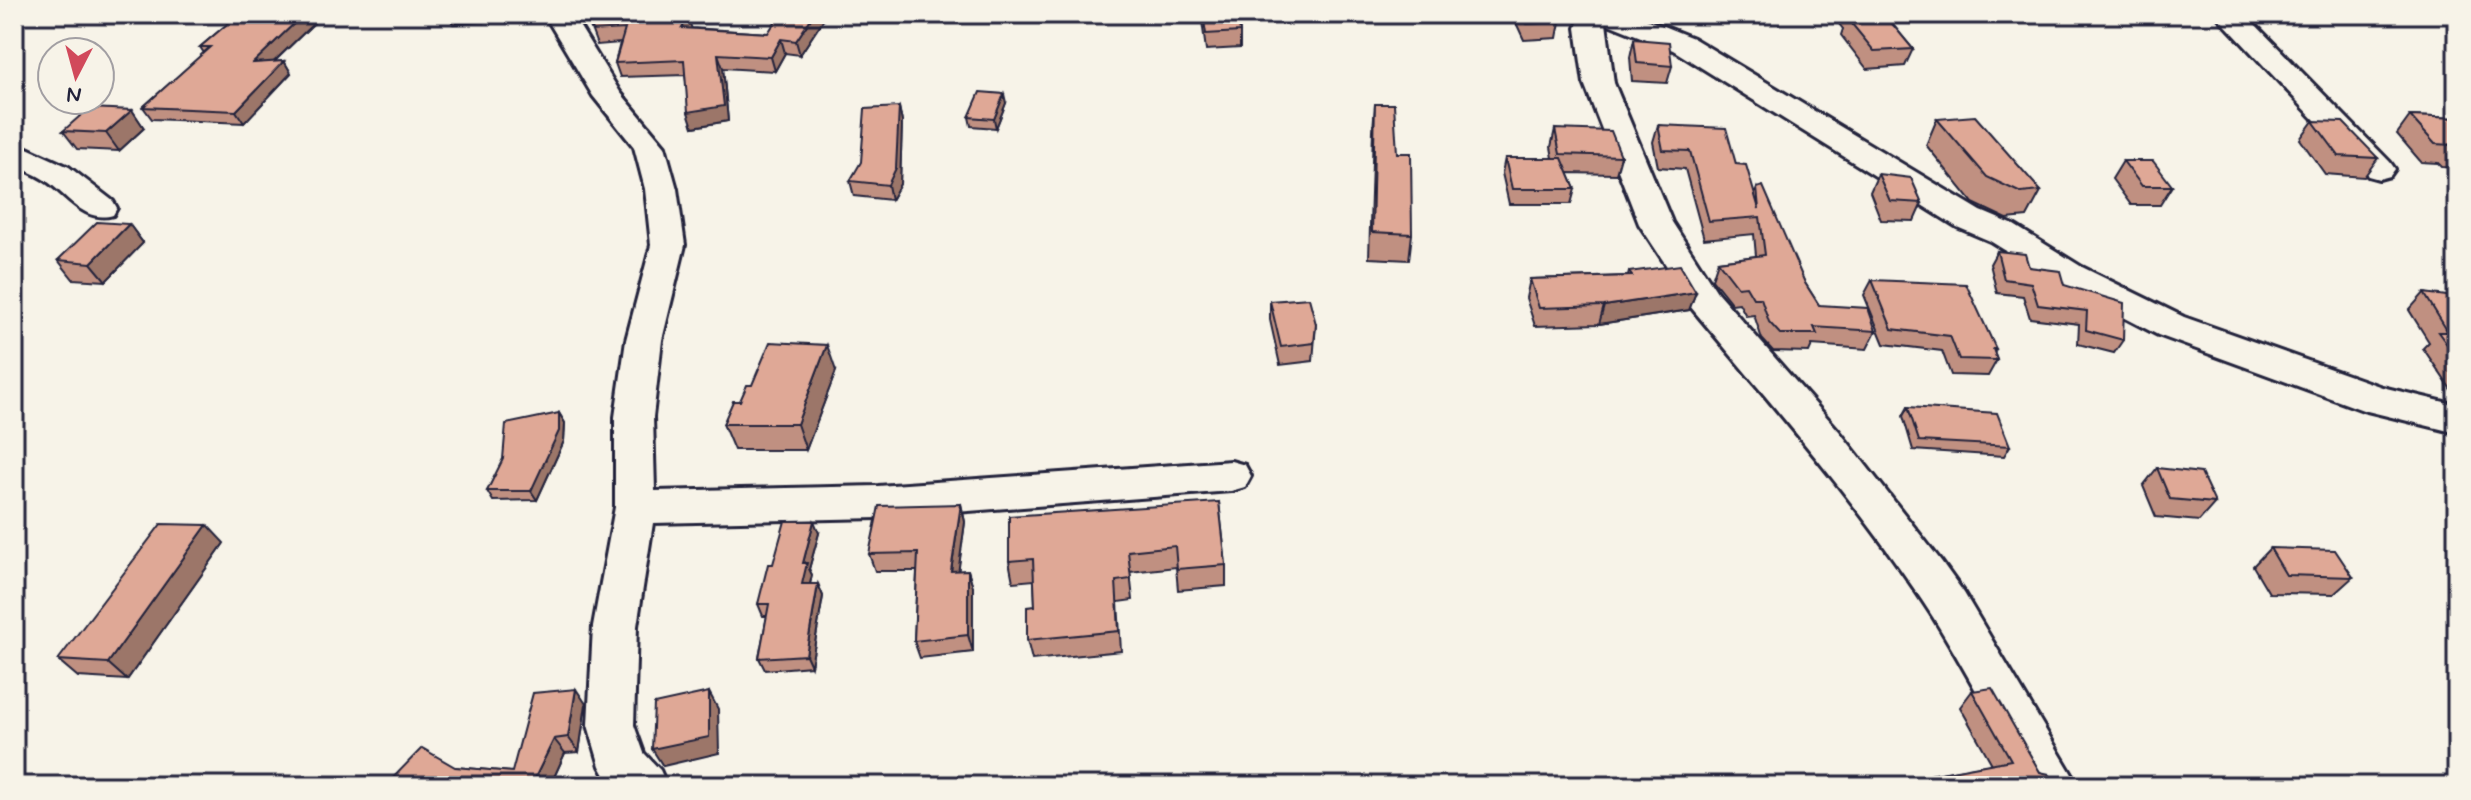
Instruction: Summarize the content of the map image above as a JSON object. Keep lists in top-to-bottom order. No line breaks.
{"north":"bottom"}
